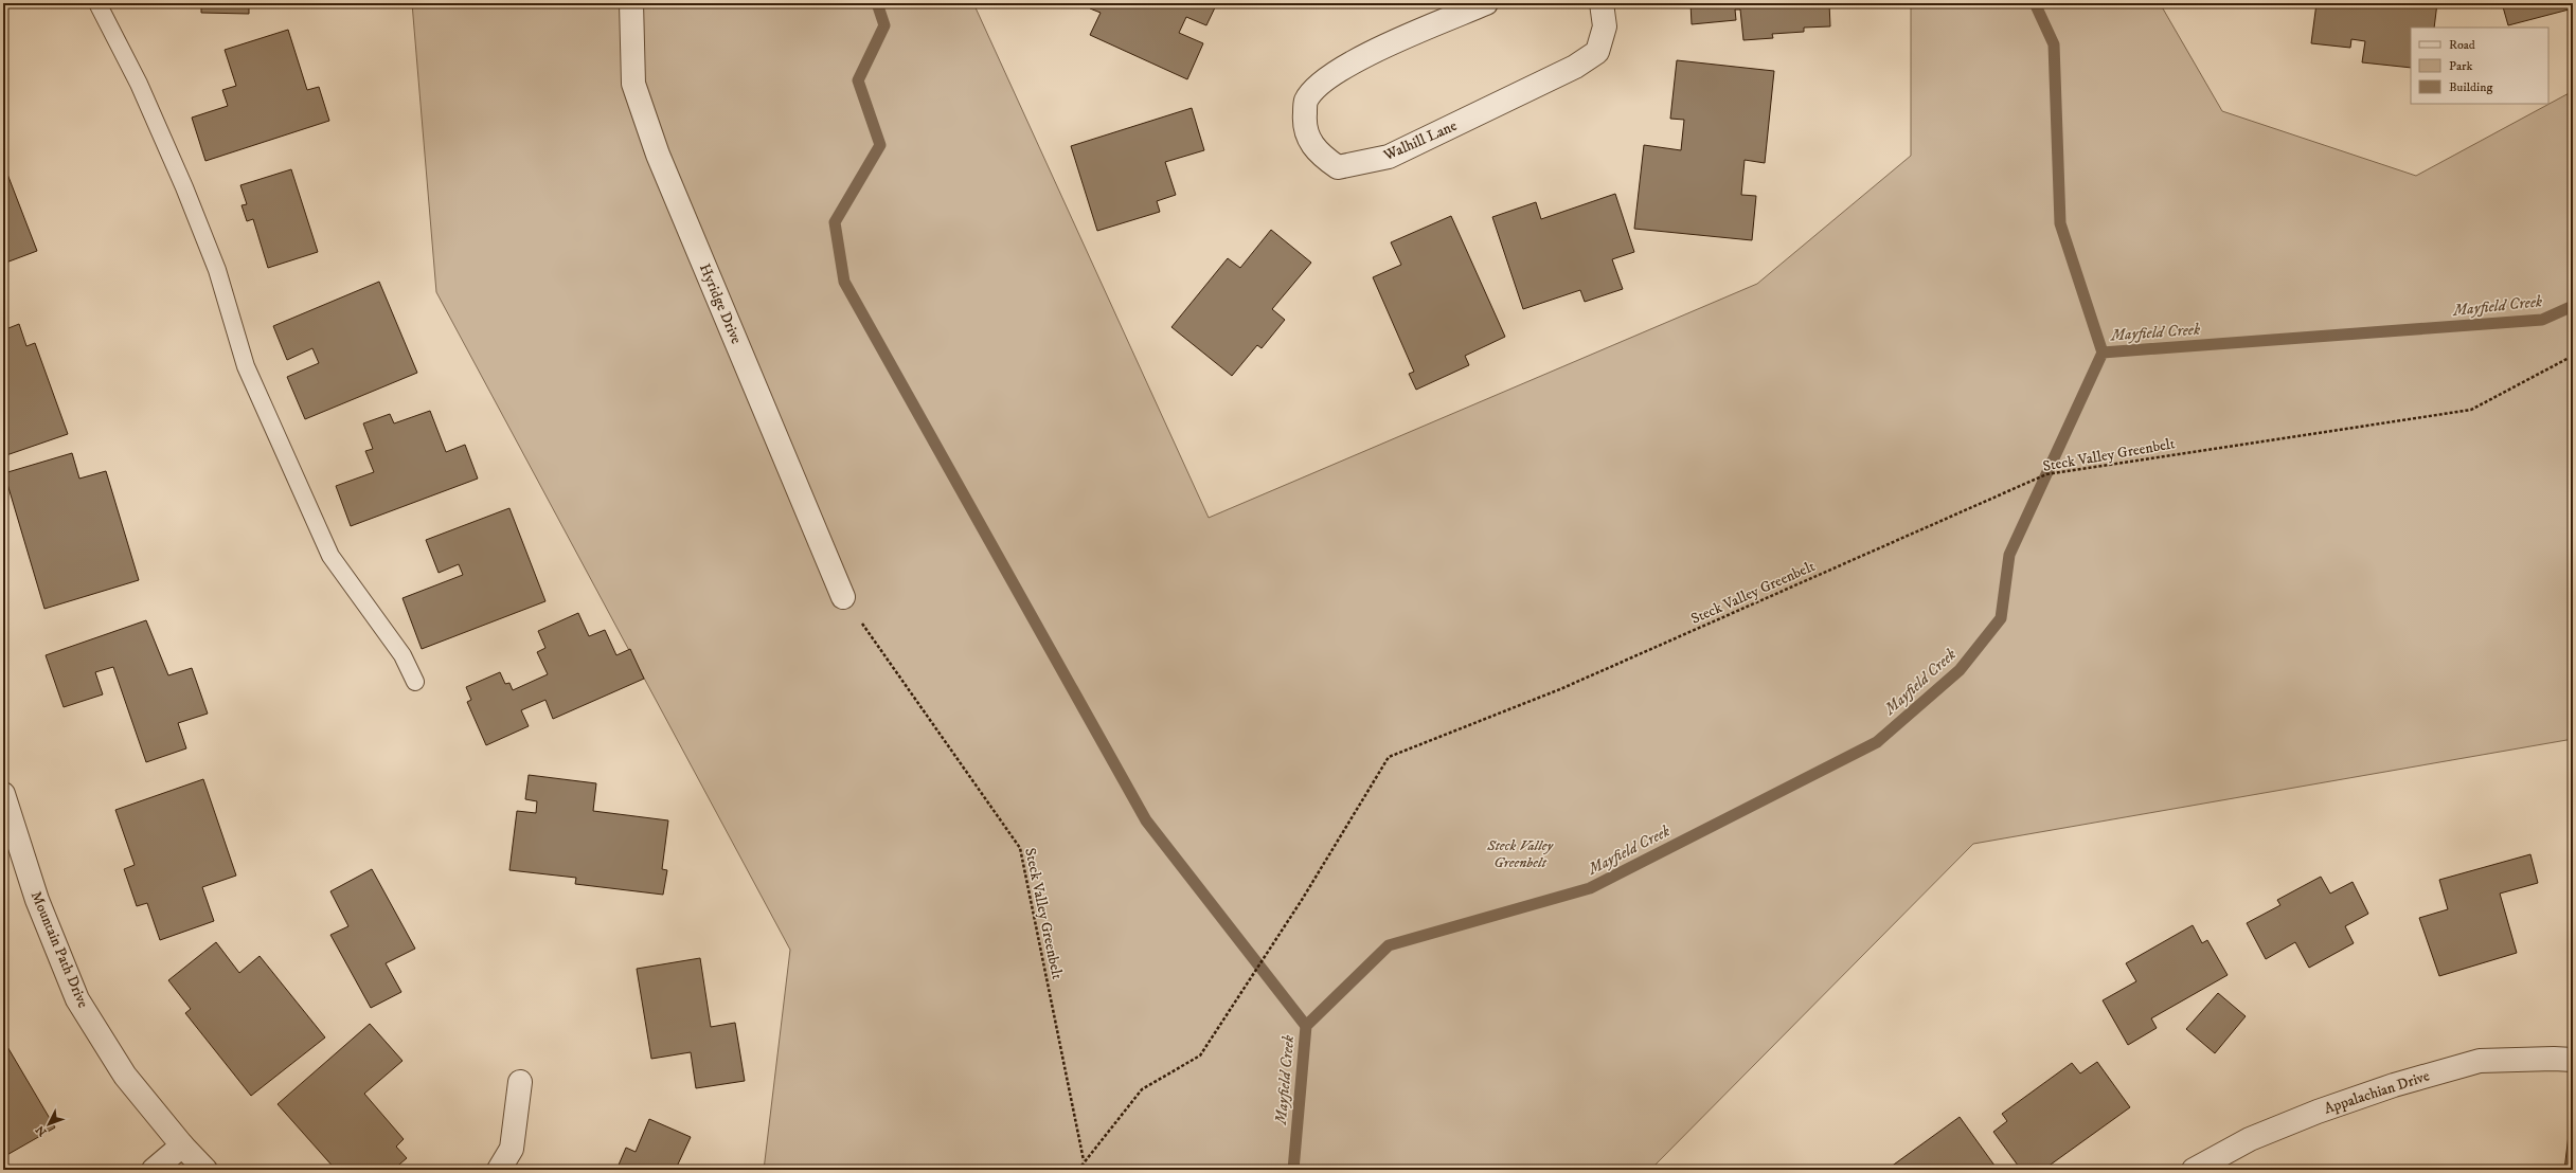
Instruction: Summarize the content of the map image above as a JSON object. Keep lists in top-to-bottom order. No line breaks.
{"streets":{"street":["Walhill Lane","Hyridge Drive","Mountain Path Drive","Appalachian Drive"],"path":["Steck Valley Greenbelt"]},"crossings":[["Hyridge Drive","Steck Valley Greenbelt"]],"water":["Mayfield Creek"],"parks":["Steck Valley Greenbelt"],"legend":["Road","Park","Building"],"north":"bottom left"}
